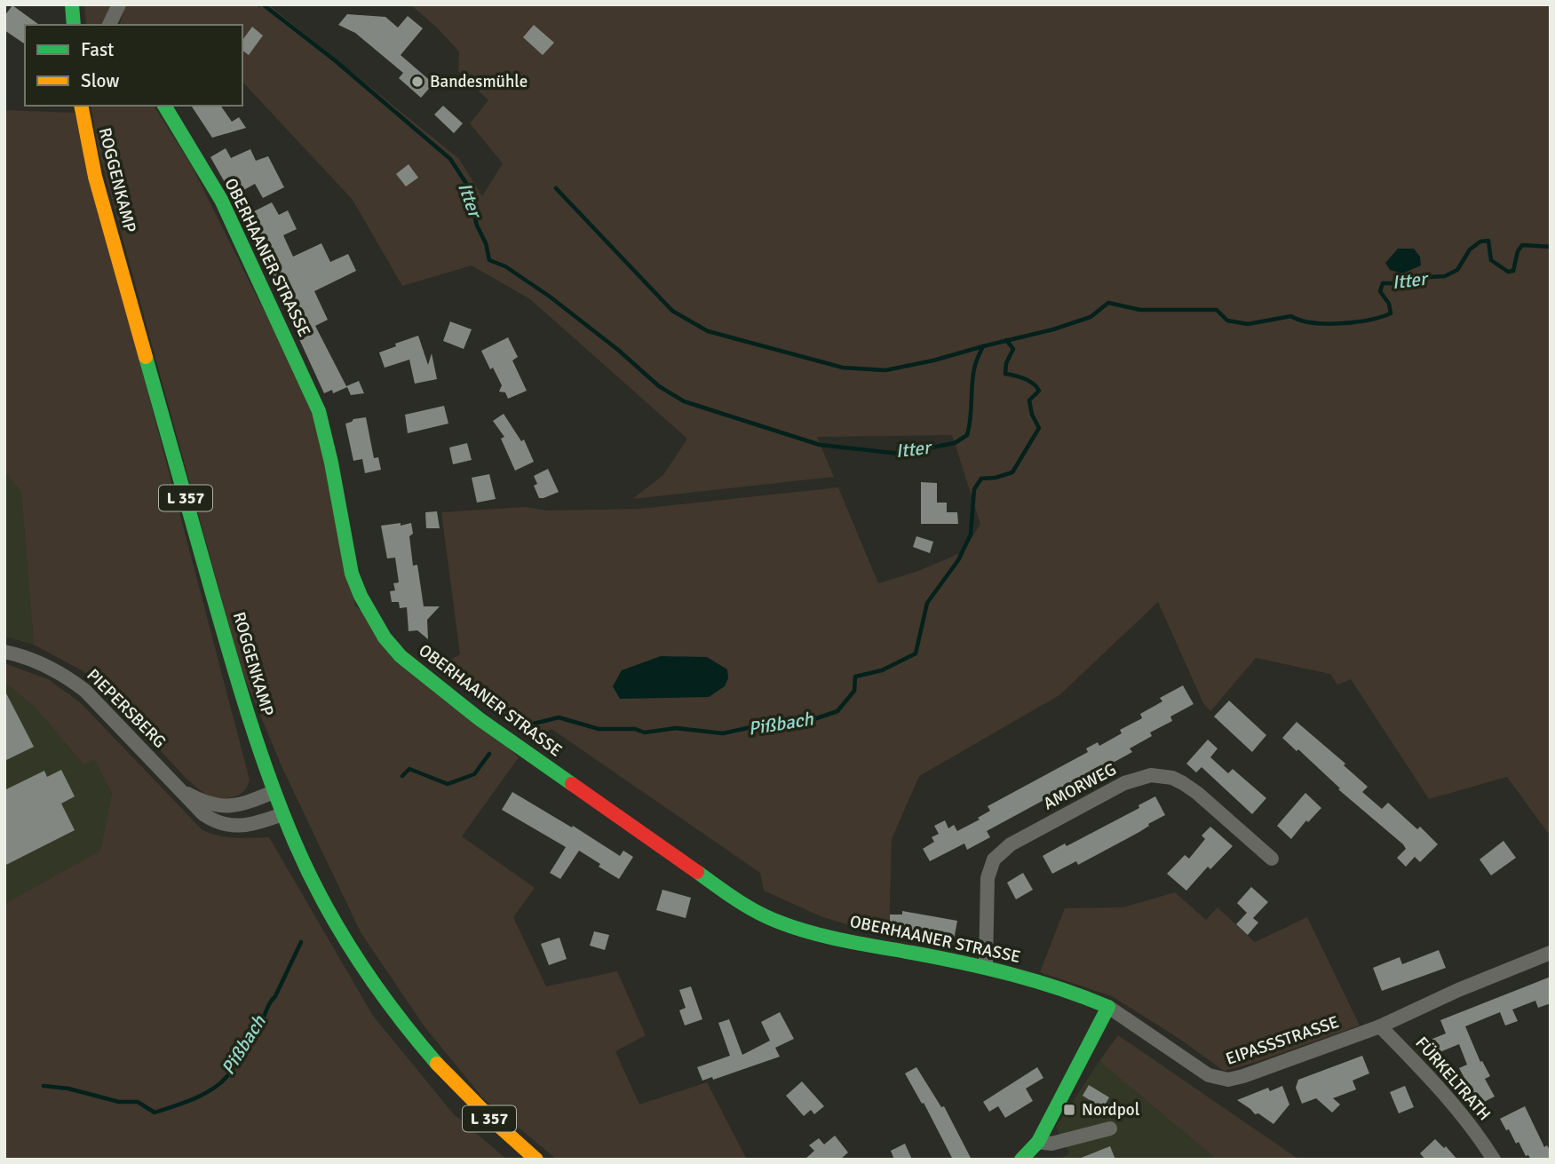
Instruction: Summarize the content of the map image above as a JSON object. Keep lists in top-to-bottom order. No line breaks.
{"streets":{"street":["ROGGENKAMP","OBERHAANER STRASSE","L 357","PIEPERSBERG","AMORWEG","EIPASSSTRASSE","FÜRKELTRATH"]},"crossings":[["ROGGENKAMP","PIEPERSBERG"],["OBERHAANER STRASSE","AMORWEG"],["OBERHAANER STRASSE","EIPASSSTRASSE"],["EIPASSSTRASSE","FÜRKELTRATH"]],"water":["Itter","Pißbach"],"places":{"other":["Bandesmühle"],"transit":["Nordpol"]},"legend":["Fast","Slow"]}
